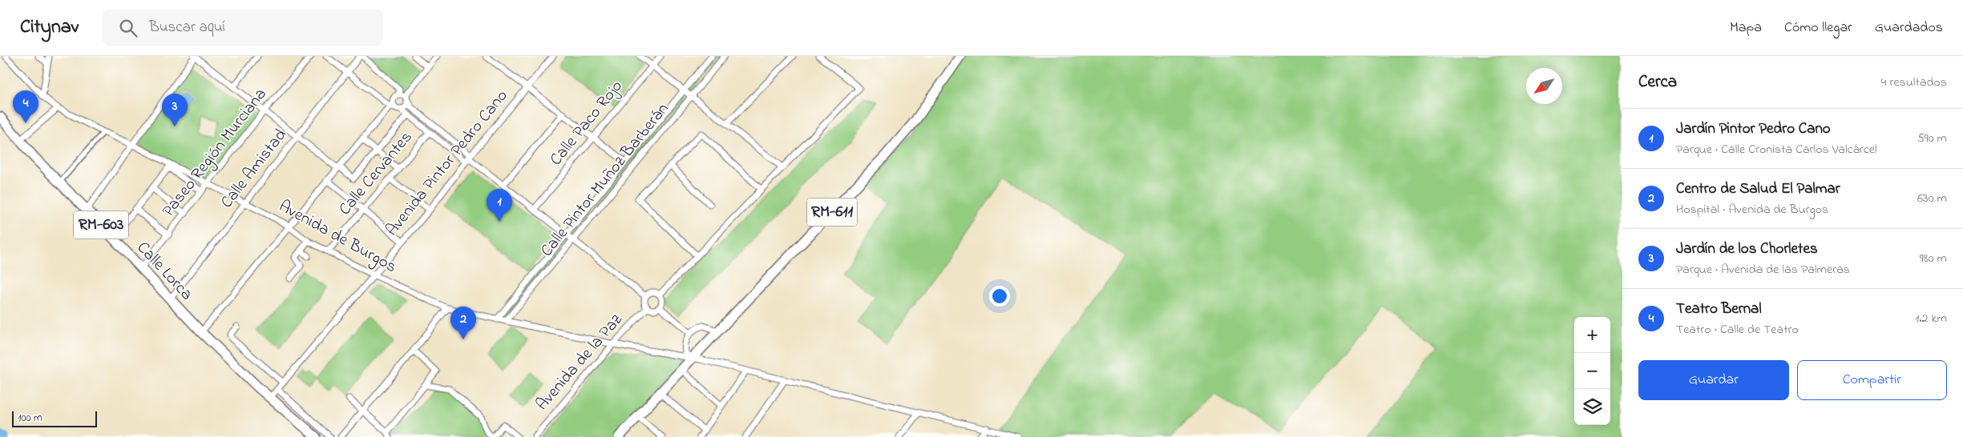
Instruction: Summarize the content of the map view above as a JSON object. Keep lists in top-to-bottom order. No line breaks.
{"streets":{"main road":["RM-611","RM-603","Calle Lorca"],"street":["Calle Paco Rojo","Paseo Región Murciana","Avenida Pintor Pedro Cano","Calle Amistad","Calle Cervantes","Calle Pintor Muñoz Barberán","Avenida de Burgos","Avenida de la Paz"]},"crossings":[["Paseo Región Murciana","Avenida de Burgos"],["Paseo Región Murciana","Calle Lorca"],["Avenida Pintor Pedro Cano","Avenida de Burgos"],["Avenida Pintor Pedro Cano","Calle Lorca"],["Calle Amistad","Avenida de Burgos"],["Calle Amistad","Calle Lorca"],["Calle Cervantes","Avenida de Burgos"],["Calle Pintor Muñoz Barberán","Avenida de Burgos"],["RM-611","Avenida de Burgos"],["Avenida de Burgos","Avenida de la Paz"]],"scale_bar":"100 m","north":"bottom left","page":{"header":"Citynav","search":"Buscar aquí","nav":["Mapa","Cómo llegar","Guardados"],"heading":["Cerca","4 resultados"],"pins":["4","3","1","2"],"list":[{"mark":"1","name":"Jardín Pintor Pedro Cano","note":"Parque · Calle Cronista Carlos Valcárcel","value":"590 m"},{"mark":"2","name":"Centro de Salud El Palmar","note":"Hospital · Avenida de Burgos","value":"630 m"},{"mark":"3","name":"Jardín de los Chorletes","note":"Parque · Avenida de las Palmeras","value":"980 m"},{"mark":"4","name":"Teatro Bernal","note":"Teatro · Calle de Teatro","value":"1.2 km"}],"map_buttons":["+","−"],"buttons":["Guardar","Compartir"],"scale":"100 m"}}
